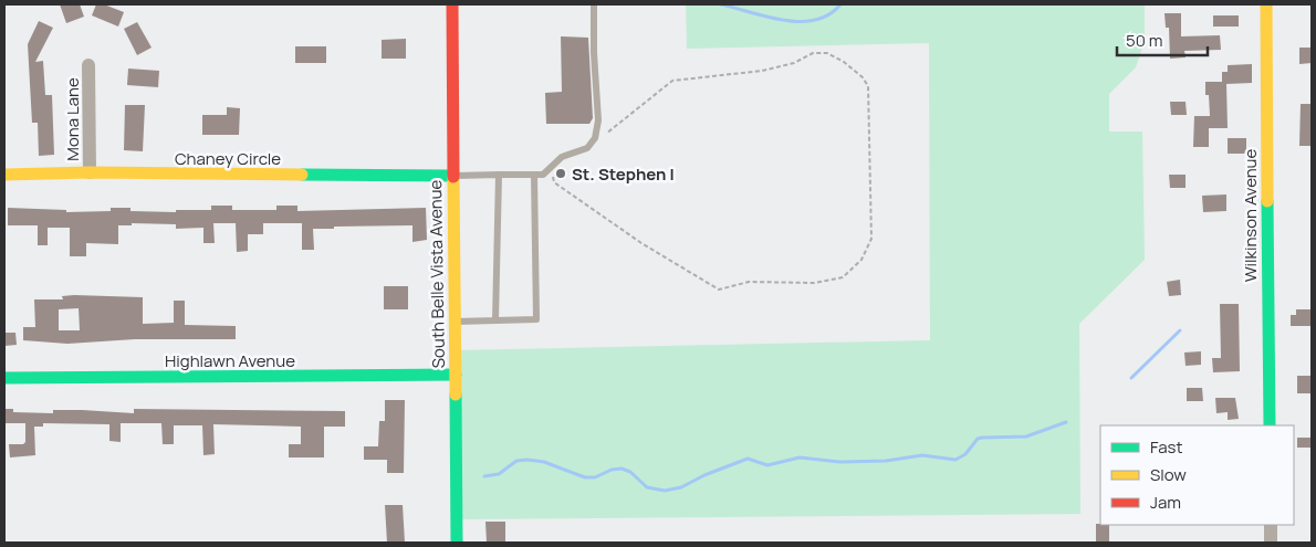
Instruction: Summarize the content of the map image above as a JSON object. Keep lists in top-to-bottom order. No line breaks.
{"streets":{"street":["Mona Lane","Chaney Circle","Wilkinson Avenue","South Belle Vista Avenue","Highlawn Avenue"]},"crossings":[["Mona Lane","Chaney Circle"],["Chaney Circle","South Belle Vista Avenue"],["South Belle Vista Avenue","Highlawn Avenue"]],"places":["St. Stephen I"],"legend":["Fast","Slow","Jam"],"scale_bar":"50 m"}
